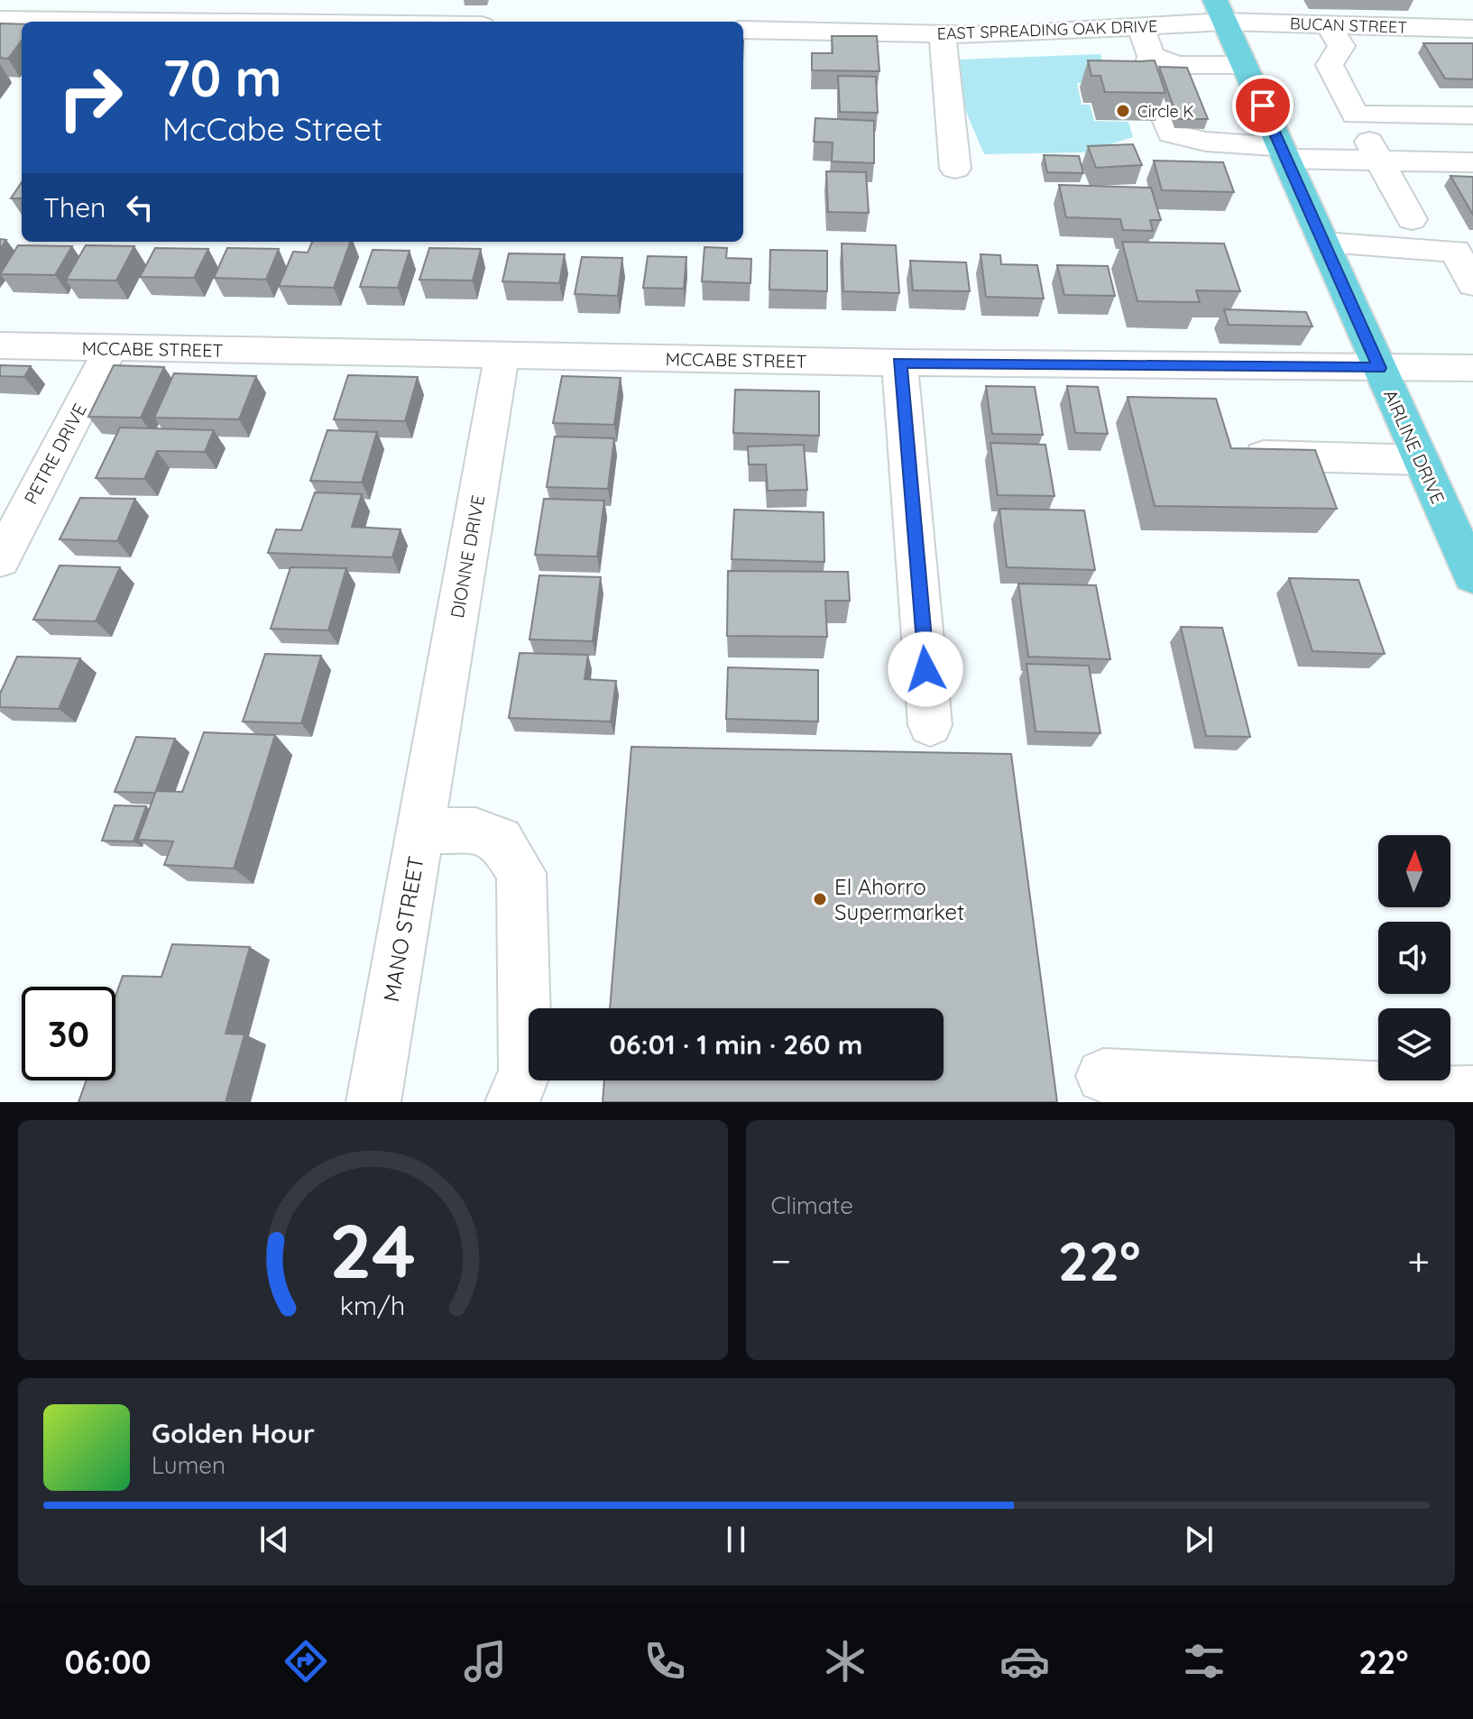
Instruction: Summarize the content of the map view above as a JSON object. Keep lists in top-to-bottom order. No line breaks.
{"streets":{"main road":["AIRLINE DRIVE"],"street":["BUCAN STREET","EAST SPREADING OAK DRIVE","MCCABE STREET","PETRE DRIVE","DIONNE DRIVE","MANO STREET"]},"crossings":[["BUCAN STREET","EAST SPREADING OAK DRIVE"],["BUCAN STREET","AIRLINE DRIVE"],["EAST SPREADING OAK DRIVE","AIRLINE DRIVE"],["MCCABE STREET","AIRLINE DRIVE"],["MCCABE STREET","PETRE DRIVE"],["MCCABE STREET","DIONNE DRIVE"],["DIONNE DRIVE","MANO STREET"]],"places":["Circle K","El Ahorro Supermarket"],"north":"top","page":{"turn":["70 m","McCabe Street"],"then":"Then","limit":"30","trip":"06:01 · 1 min · 260 m","tile":"Climate","heat":["−","22°","+"],"song":["Golden Hour","Lumen"],"tabs":["06:00","22°"],"gauge":["24","km/h"]}}
